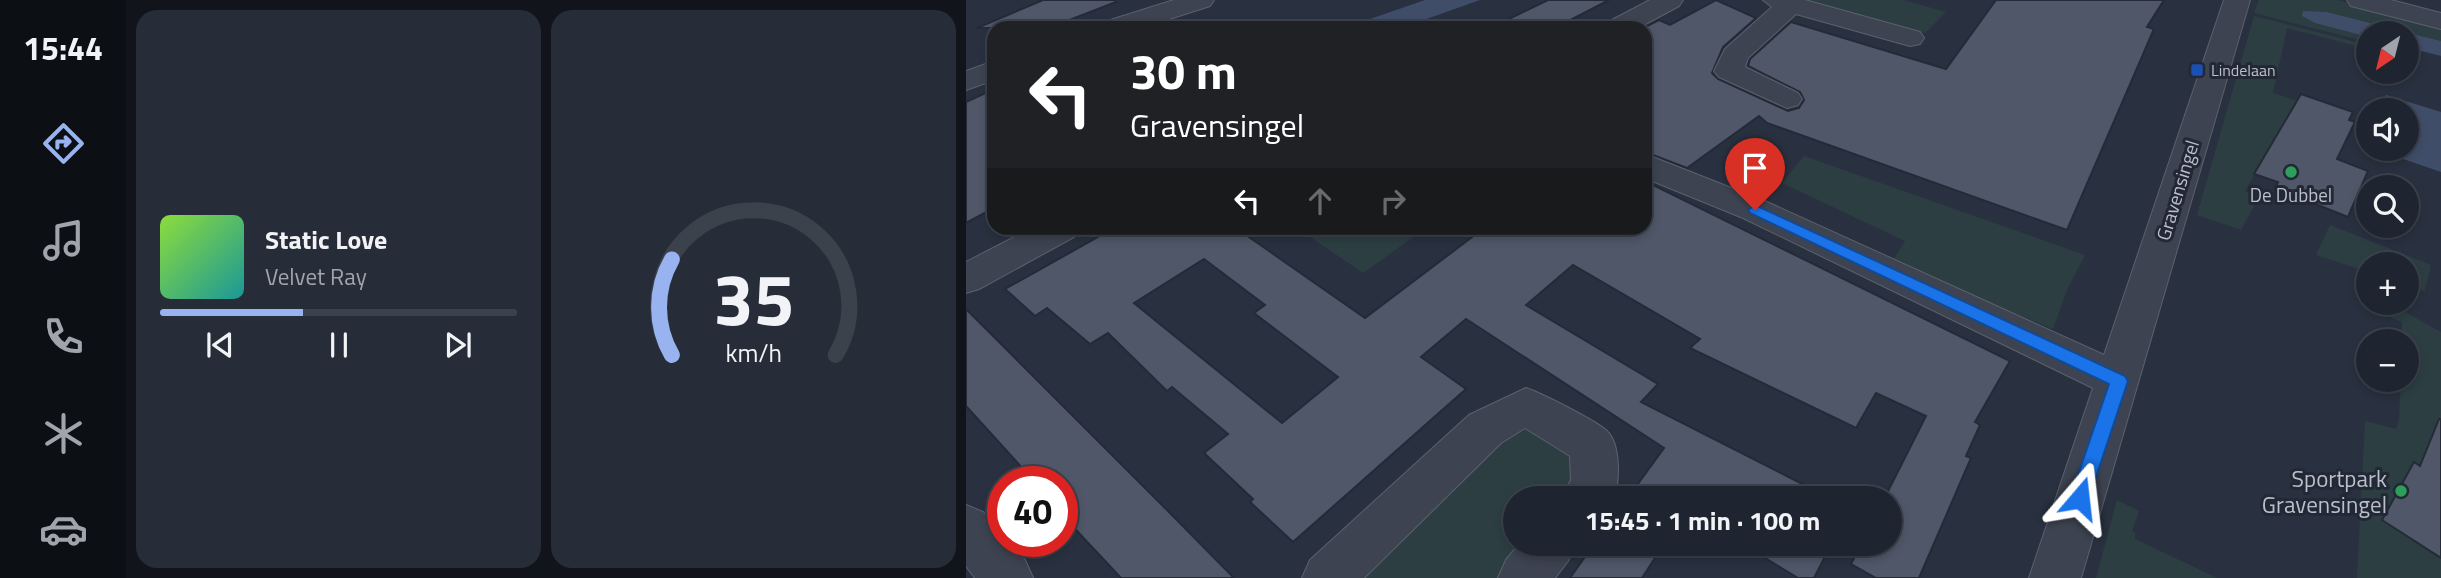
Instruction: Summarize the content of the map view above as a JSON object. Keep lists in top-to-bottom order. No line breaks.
{"streets":{"street":["Gravensingel"]},"places":{"transit":["Lindelaan"],"other":["De Dubbel","Sportpark Gravensingel"]},"north":"bottom left","page":{"tabs":"15:44","map_buttons":["+","−"],"turn":["30 m","Gravensingel"],"song":["Static Love","Velvet Ray"],"limit":"40","trip":"15:45 · 1 min · 100 m","gauge":["35","km/h"]}}
